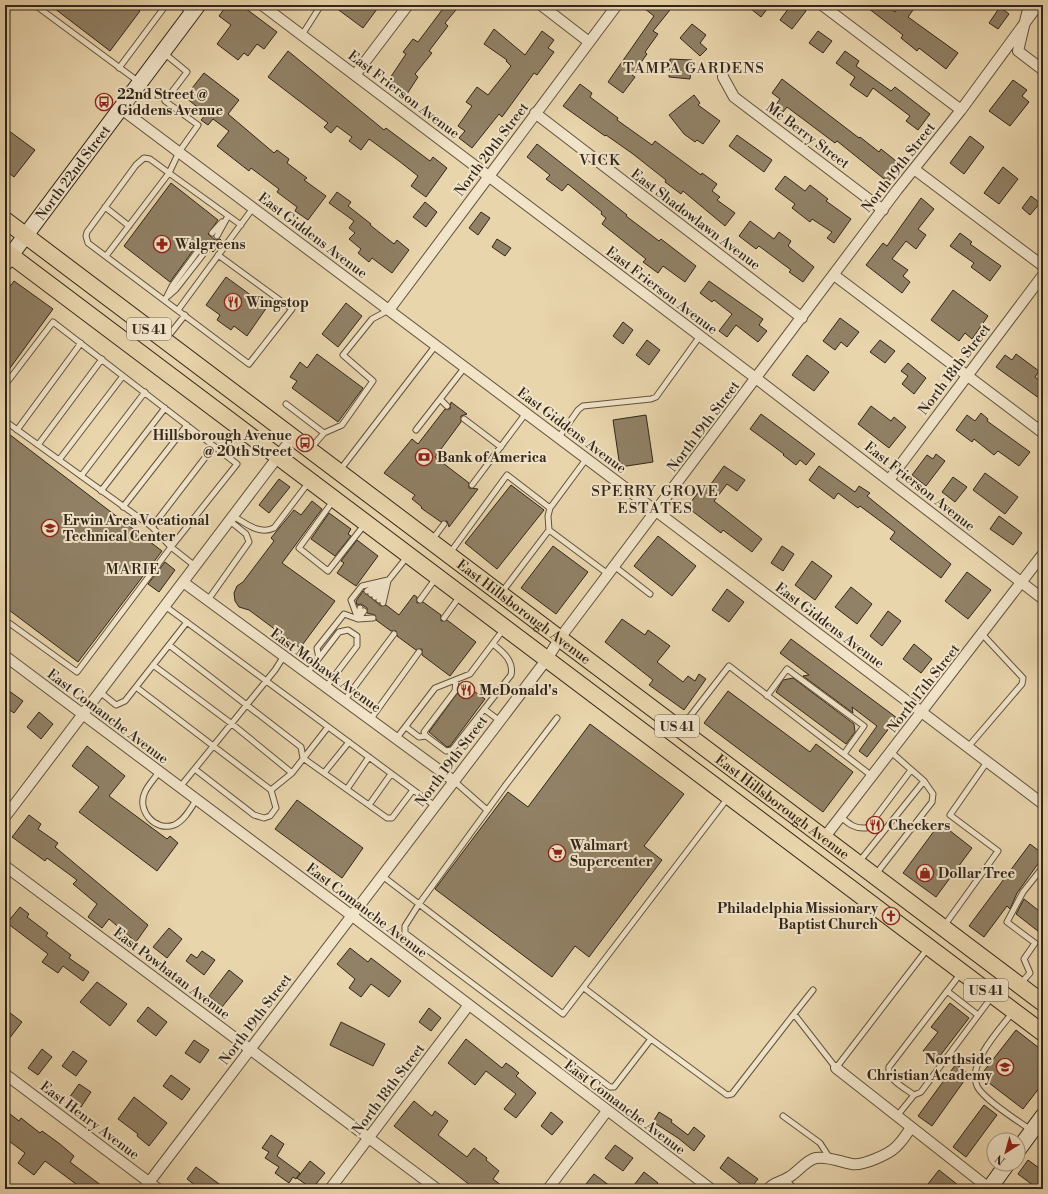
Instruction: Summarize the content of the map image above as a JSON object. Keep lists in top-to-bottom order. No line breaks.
{"streets":{"main road":["North 22nd Street","US 41","East Hillsborough Avenue"],"street":["East Frierson Avenue","Mc Berry Street","North 20th Street","North 19th Street","East Shadowlawn Avenue","East Giddens Avenue","North 18th Street","East Mohawk Avenue","North 17th Street","East Comanche Avenue","East Powhatan Avenue","East Henry Avenue"]},"crossings":[["East Frierson Avenue","North 20th Street"],["East Frierson Avenue","North 19th Street"],["East Frierson Avenue","North 18th Street"],["East Frierson Avenue","North 17th Street"],["Mc Berry Street","North 19th Street"],["North 20th Street","East Shadowlawn Avenue"],["North 20th Street","East Giddens Avenue"],["North 19th Street","East Shadowlawn Avenue"],["North 19th Street","East Giddens Avenue"],["North 19th Street","East Hillsborough Avenue"],["North 19th Street","East Mohawk Avenue"],["North 19th Street","East Comanche Avenue"],["North 19th Street","East Powhatan Avenue"],["North 19th Street","East Henry Avenue"],["North 22nd Street","East Giddens Avenue"],["North 22nd Street","East Hillsborough Avenue"],["East Giddens Avenue","North 17th Street"],["North 18th Street","East Comanche Avenue"],["North 18th Street","East Powhatan Avenue"],["East Hillsborough Avenue","North 17th Street"]],"districts":["TAMPA GARDENS","VICK","SPERRY GROVE ESTATES","MARIE"],"places":{"bus stop":["22nd Street @ Giddens Avenue","Hillsborough Avenue @ 20th Street"],"pharmacy":["Walgreens"],"restaurant":["Wingstop","McDonald's","Checkers"],"bank":["Bank of America"],"school or university":["Erwin Area Vocational Technical Center","Northside Christian Academy"],"supermarket":["Walmart Supercenter"],"shop":["Dollar Tree"],"church":["Philadelphia Missionary Baptist Church"]},"north":"bottom left"}
